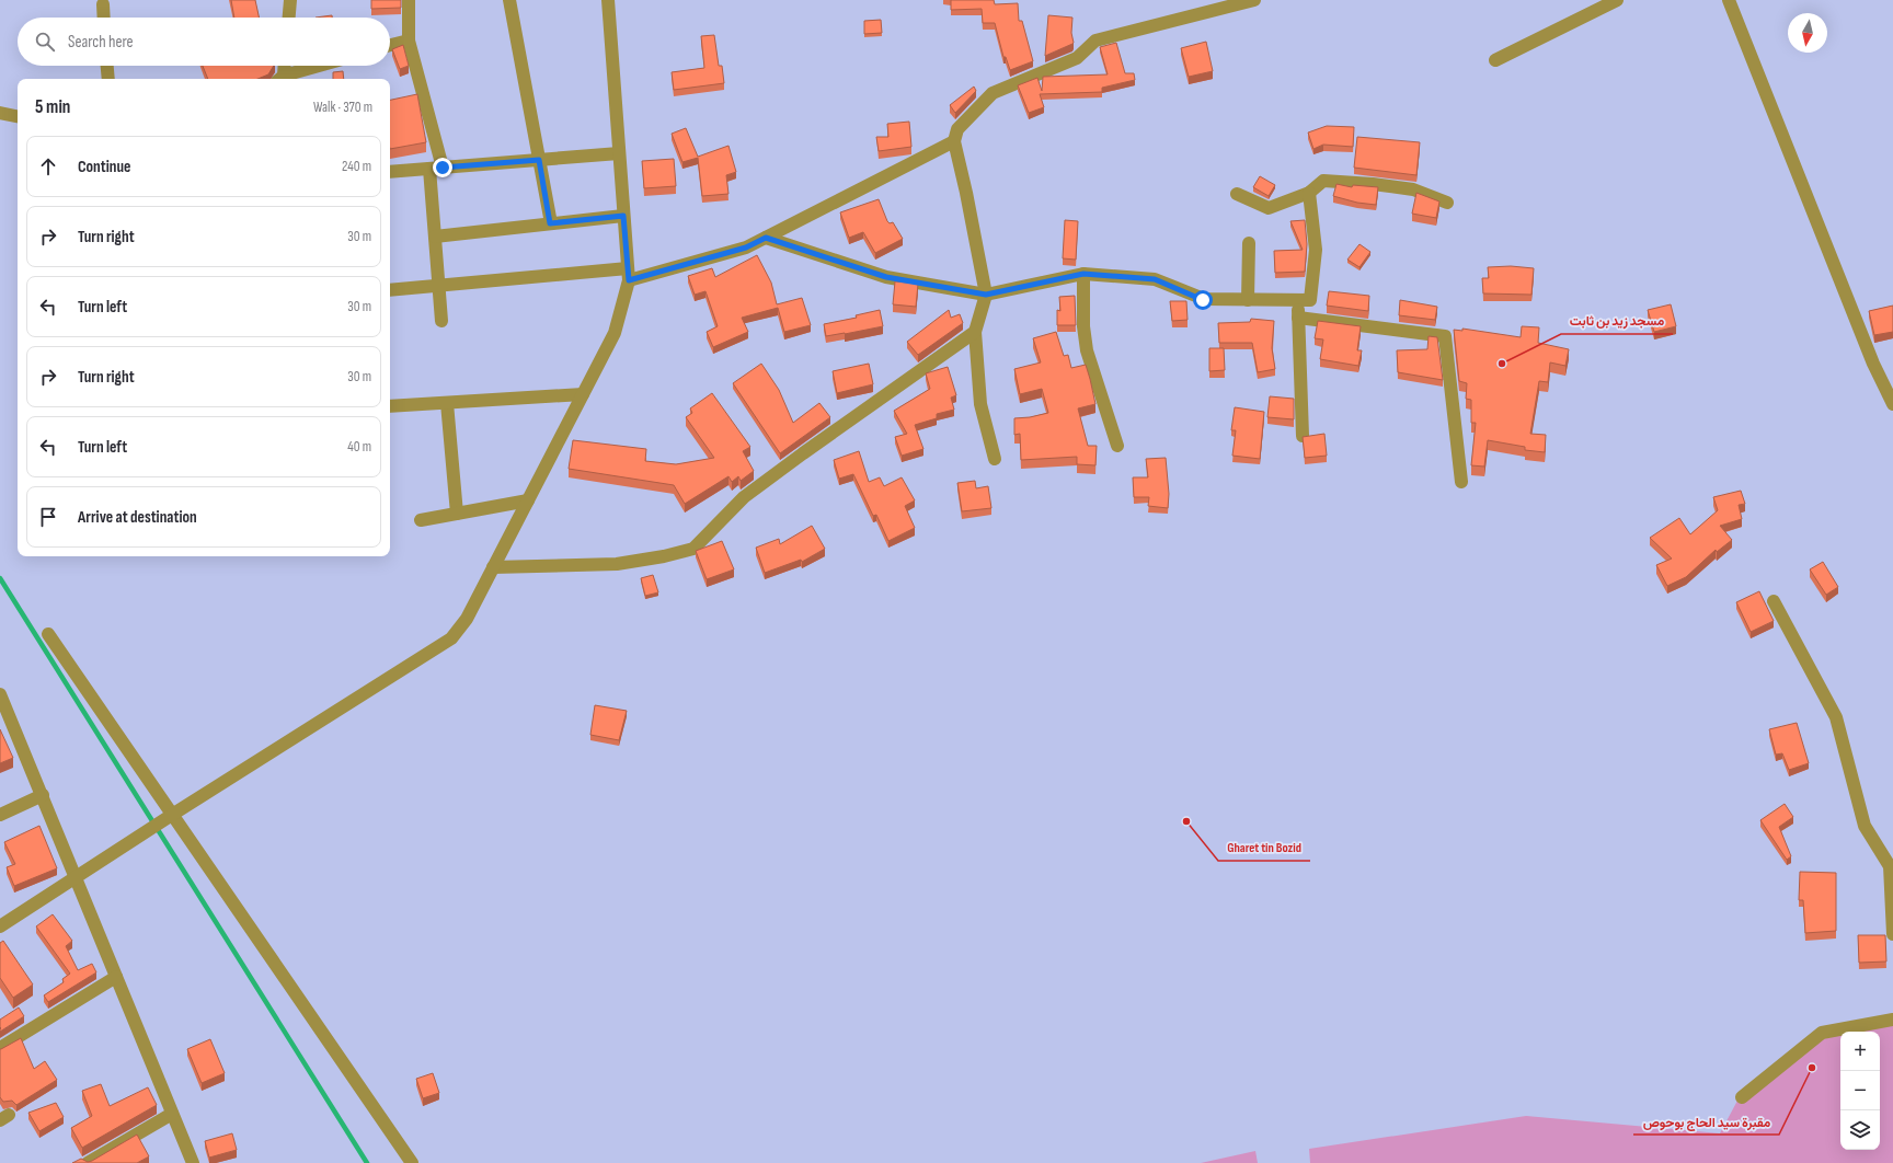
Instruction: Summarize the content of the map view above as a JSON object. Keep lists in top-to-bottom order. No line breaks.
{"places":["مسجد زيد بن ثابت","Gharet tin Bozid","مقبرة سيد الحاج بوحوص"],"north":"bottom","page":{"search":"Search here","heading":["5 min","Walk · 370 m"],"list":[["Continue","240 m"],["Turn right","30 m"],["Turn left","30 m"],["Turn right","30 m"],["Turn left","40 m"],"Arrive at destination"],"map_buttons":["+","−"]}}
